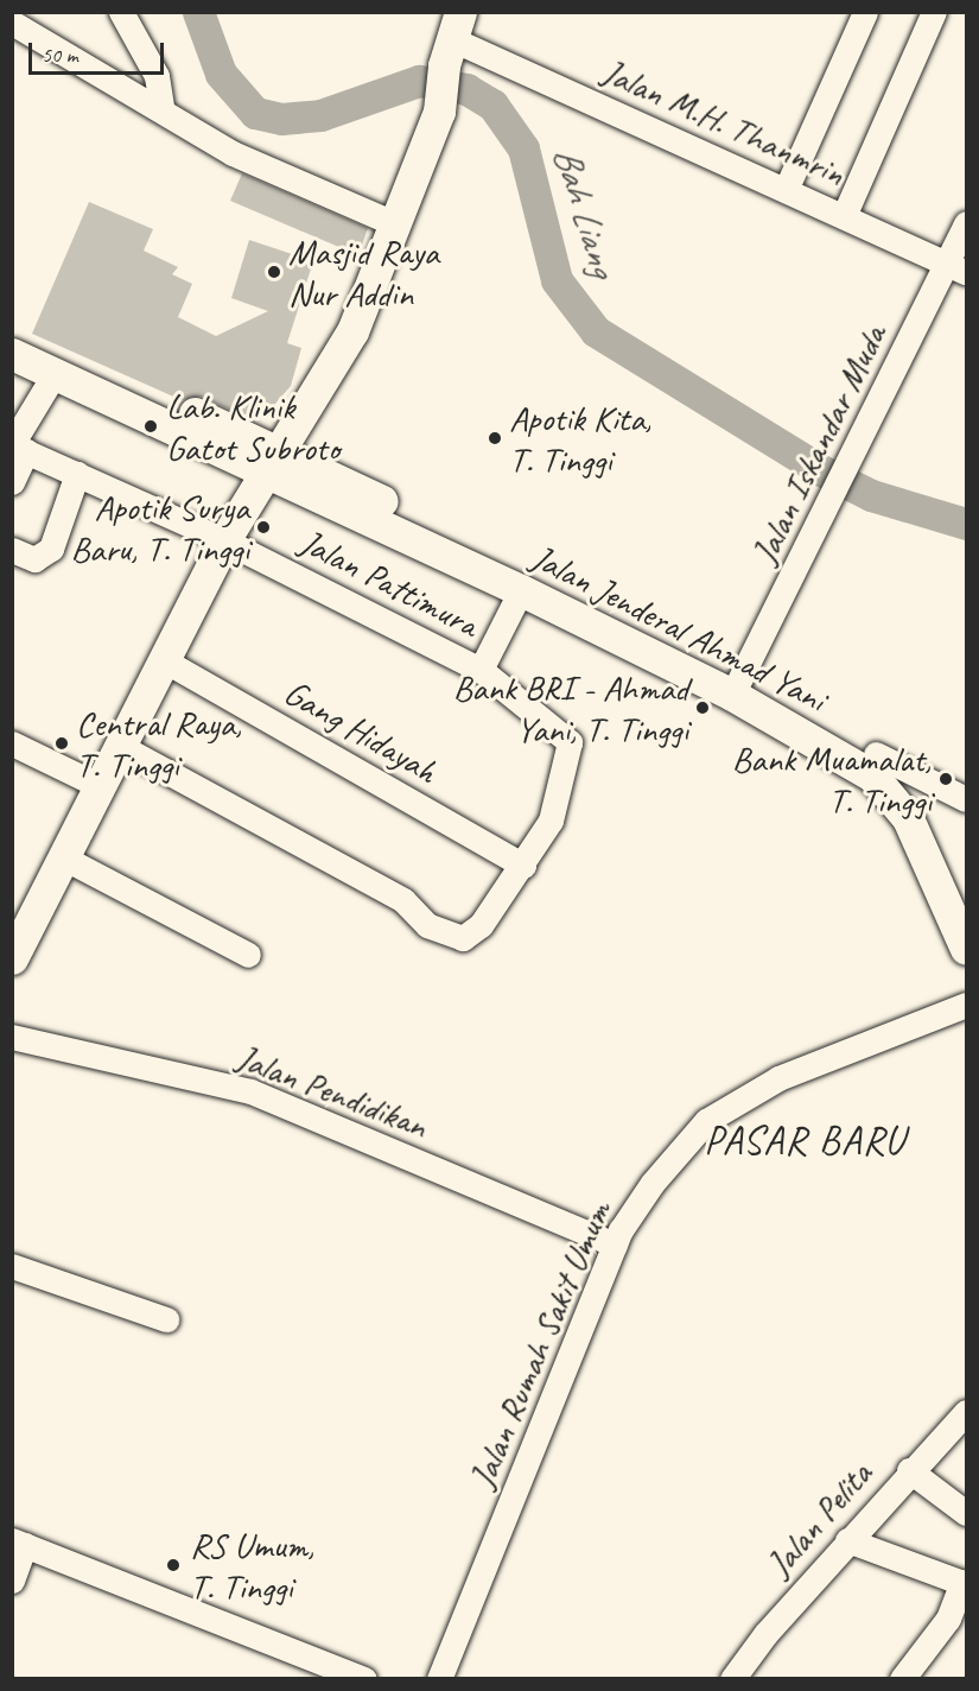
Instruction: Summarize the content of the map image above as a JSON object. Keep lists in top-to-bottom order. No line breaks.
{"streets":{"main road":["Jalan Jenderal Ahmad Yani"],"street":["Jalan M.H. Thanmrin","Jalan Iskandar Muda","Jalan Pattimura","Gang Hidayah","Jalan Pendidikan","Jalan Rumah Sakit Umum","Jalan Pelita"]},"crossings":[["Jalan M.H. Thanmrin","Jalan Iskandar Muda"],["Jalan Iskandar Muda","Jalan Jenderal Ahmad Yani"],["Jalan Pattimura","Jalan Jenderal Ahmad Yani"],["Jalan Pendidikan","Jalan Rumah Sakit Umum"]],"districts":["PASAR BARU"],"water":["Bah Liang"],"places":["Masjid Raya Nur Addin","Lab. Klinik Gatot Subroto","Apotik Kita, T. Tinggi","Apotik Surya Baru, T. Tinggi","Bank BRI - Ahmad Yani, T. Tinggi","Central Raya, T. Tinggi","Bank Muamalat, T. Tinggi","RS Umum, T. Tinggi"],"scale_bar":"50 m"}
